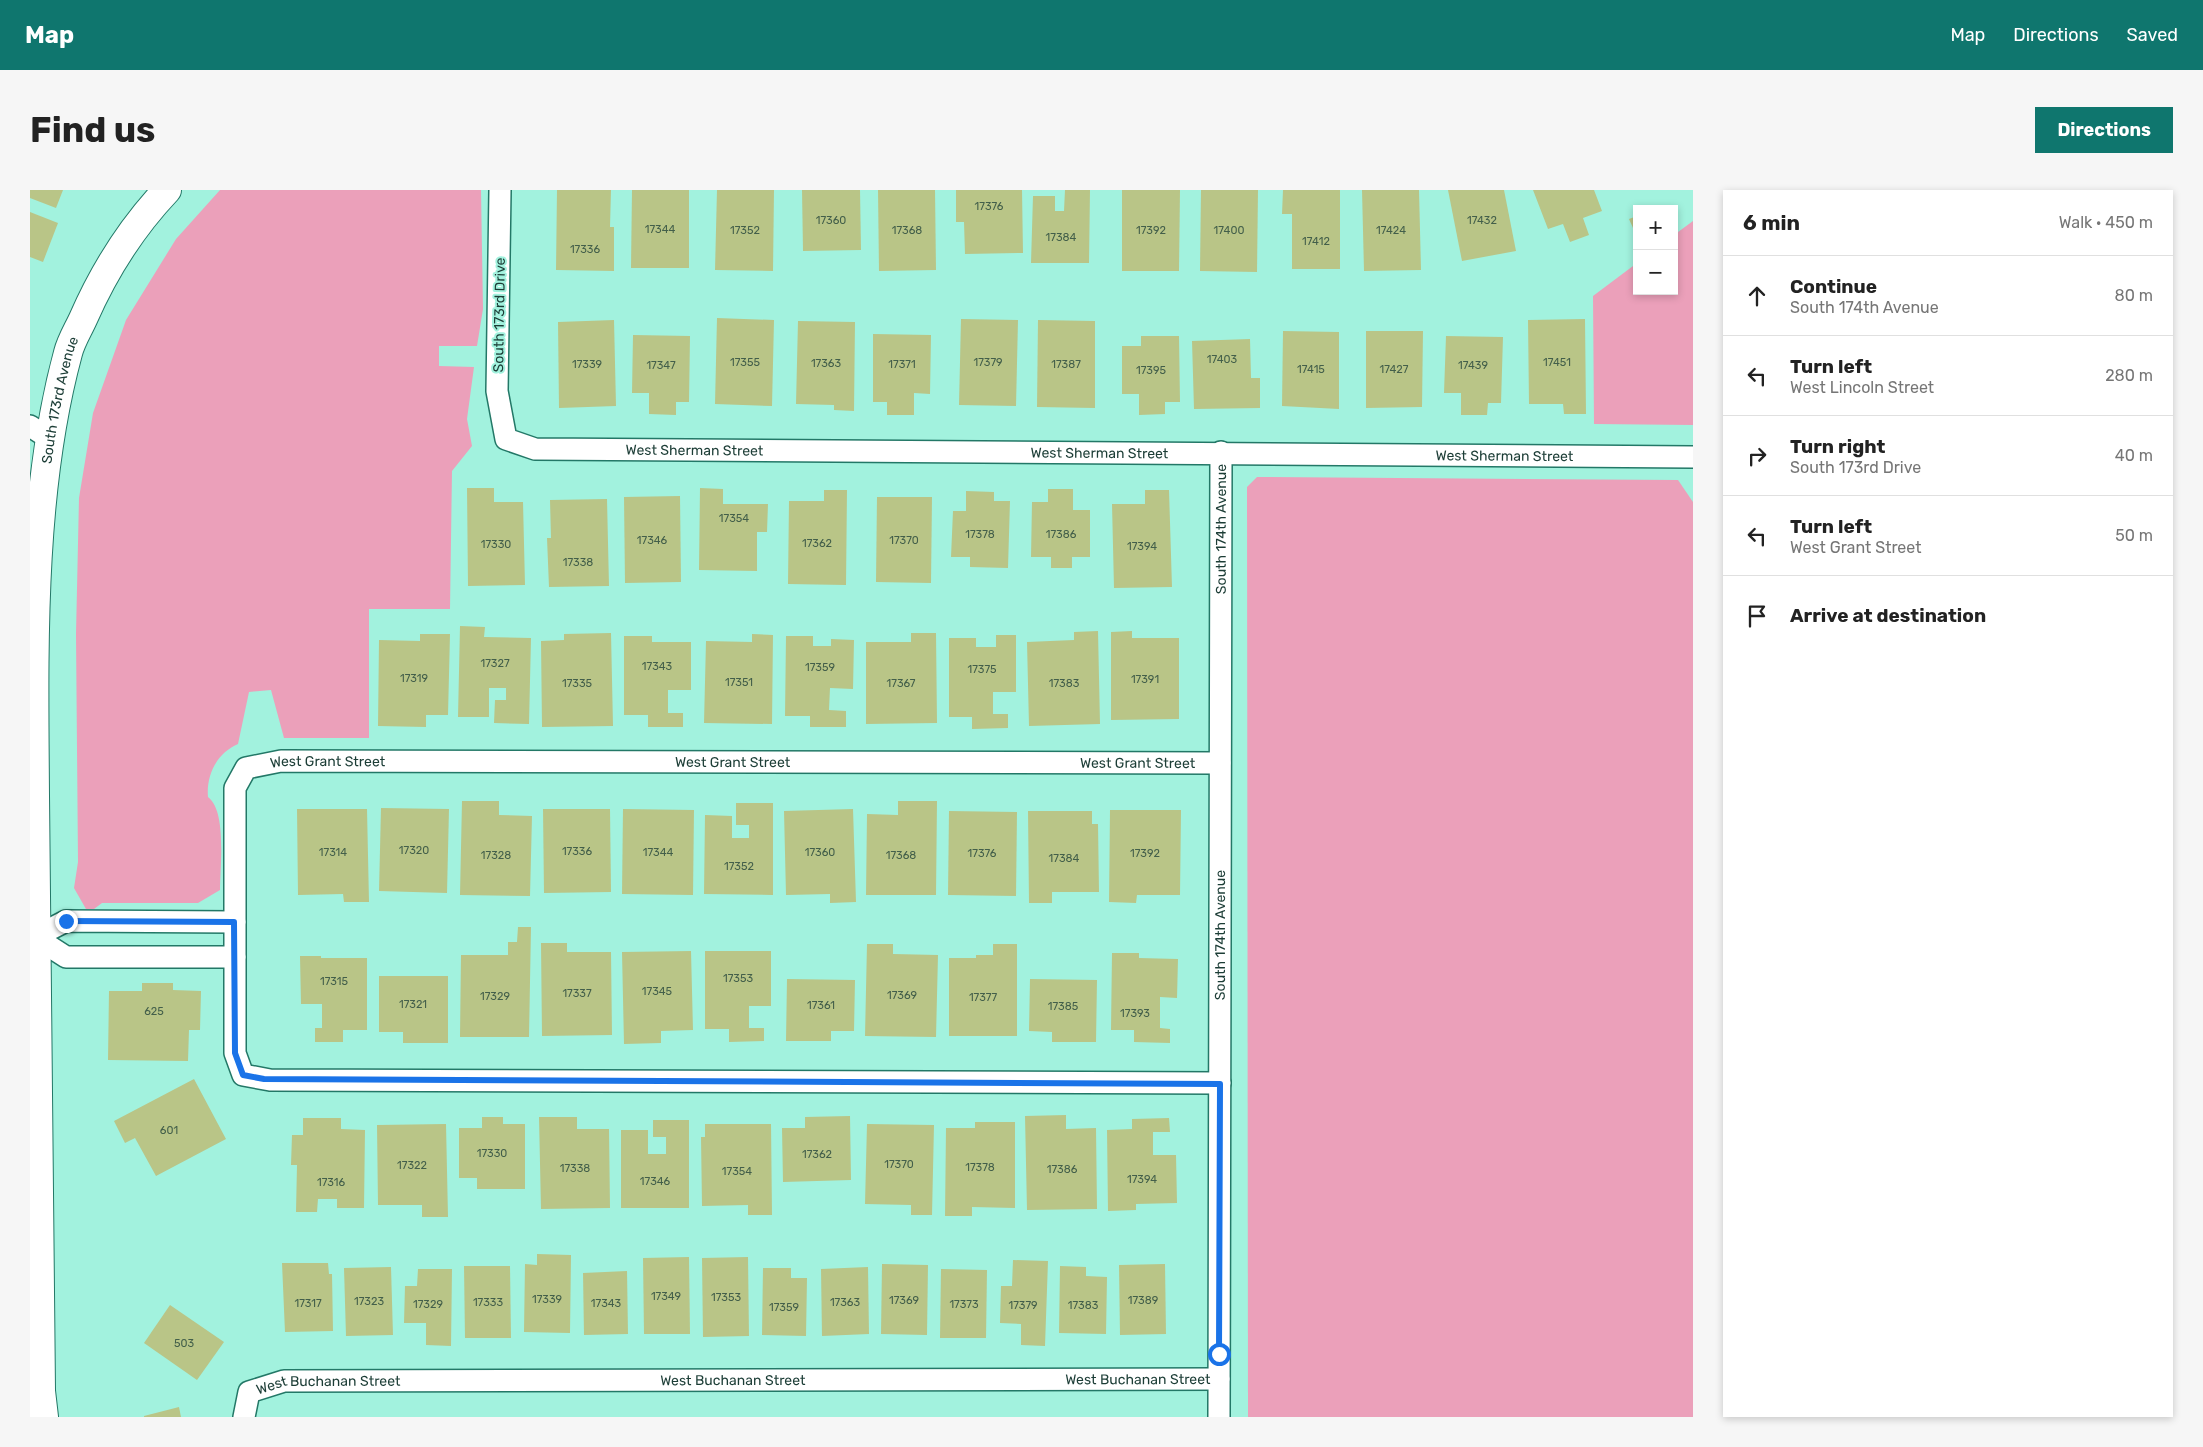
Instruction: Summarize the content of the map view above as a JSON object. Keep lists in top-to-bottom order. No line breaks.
{"streets":{"street":["South 173rd Drive","South 173rd Avenue","West Sherman Street","South 174th Avenue","West Grant Street","West Buchanan Street"]},"crossings":[["South 173rd Drive","West Sherman Street"],["West Sherman Street","South 174th Avenue"],["South 174th Avenue","West Grant Street"],["South 174th Avenue","West Buchanan Street"]],"house_numbers":["17376","17360","17432","17344","17352","17368","17392","17400","17424","17384","17412","17336","17403","17355","17379","17451","17363","17339","17371","17387","17347","17439","17415","17427","17395","17354","17378","17386","17346","17370","17362","17330","17394","17338","17327","17343","17359","17375","17319","17391","17351","17335","17367","17383","17320","17336","17314","17344","17360","17376","17392","17328","17368","17384","17352","17353","17315","17345","17337","17369","17329","17377","17321","17361","17385","625","17393","601","17330","17362","17370","17322","17378","17338","17386","17354","17394","17346","17316","17349","17353","17339","17369","17389","17323","17333","17363","17317","17343","17329","17373","17379","17383","17359","503"],"page":{"header":"Map","nav":["Map","Directions","Saved"],"buttons":"Directions","title":"Find us","heading":["6 min","Walk · 450 m"],"map_buttons":["+","−"],"list":[["Continue","South 174th Avenue","80 m"],["Turn left","West Lincoln Street","280 m"],["Turn right","South 173rd Drive","40 m"],["Turn left","West Grant Street","50 m"],"Arrive at destination"]}}
